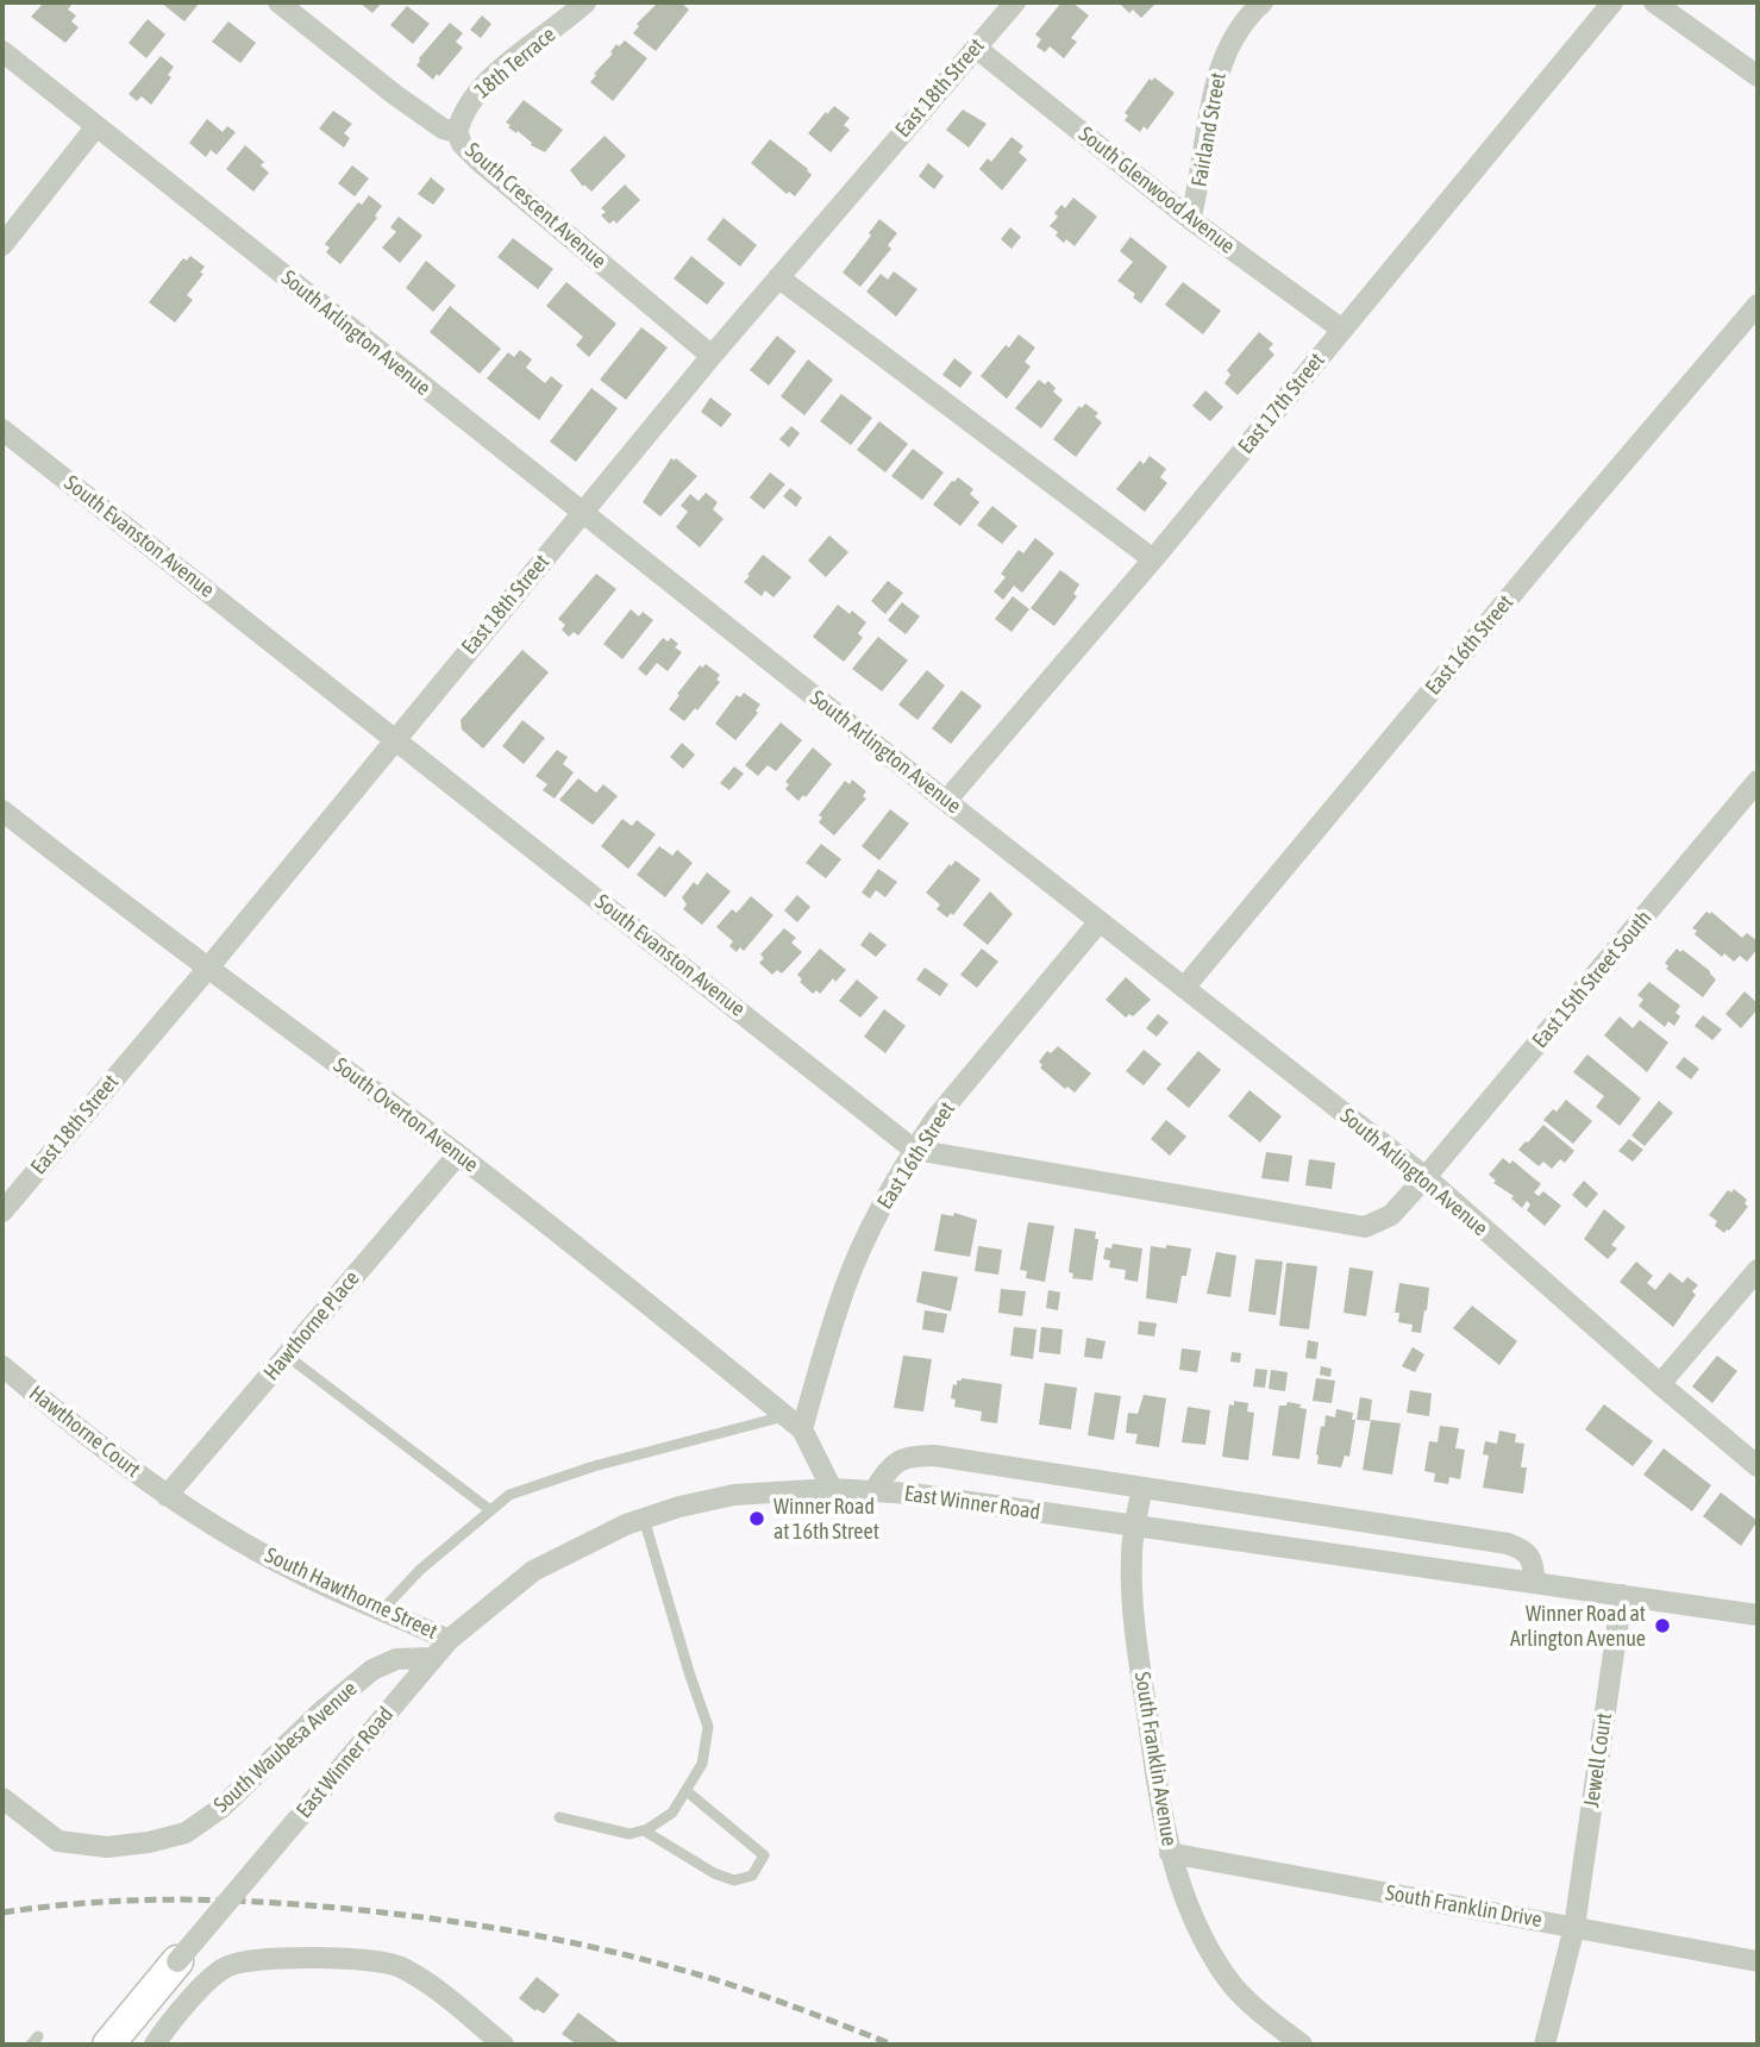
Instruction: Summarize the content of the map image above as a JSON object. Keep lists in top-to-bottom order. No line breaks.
{"streets":{"street":["18th Terrace","East 18th Street","Fairland Street","South Glenwood Avenue","South Crescent Avenue","South Arlington Avenue","East 17th Street","South Evanston Avenue","East 16th Street","East 15th Street South","South Overton Avenue","Hawthorne Place","Hawthorne Court","East Winner Road","South Hawthorne Street","South Waubesa Avenue","South Franklin Avenue","Jewell Court","South Franklin Drive"]},"crossings":[["18th Terrace","South Crescent Avenue"],["East 18th Street","South Glenwood Avenue"],["East 18th Street","South Crescent Avenue"],["East 18th Street","South Arlington Avenue"],["East 18th Street","South Evanston Avenue"],["East 18th Street","South Overton Avenue"],["Fairland Street","South Glenwood Avenue"],["South Glenwood Avenue","East 17th Street"],["South Arlington Avenue","East 17th Street"],["South Arlington Avenue","South Evanston Avenue"],["South Arlington Avenue","East 16th Street"],["South Arlington Avenue","East 15th Street South"],["South Evanston Avenue","East 16th Street"],["South Evanston Avenue","East 15th Street South"],["East 16th Street","South Overton Avenue"],["South Overton Avenue","Hawthorne Place"],["Hawthorne Place","Hawthorne Court"],["Hawthorne Place","South Hawthorne Street"],["Hawthorne Court","South Hawthorne Street"],["East Winner Road","South Hawthorne Street"],["East Winner Road","South Waubesa Avenue"],["East Winner Road","South Franklin Avenue"],["East Winner Road","Jewell Court"],["South Franklin Avenue","South Franklin Drive"],["Jewell Court","South Franklin Drive"]],"places":["Winner Road at 16th Street","Winner Road at Arlington Avenue"]}
